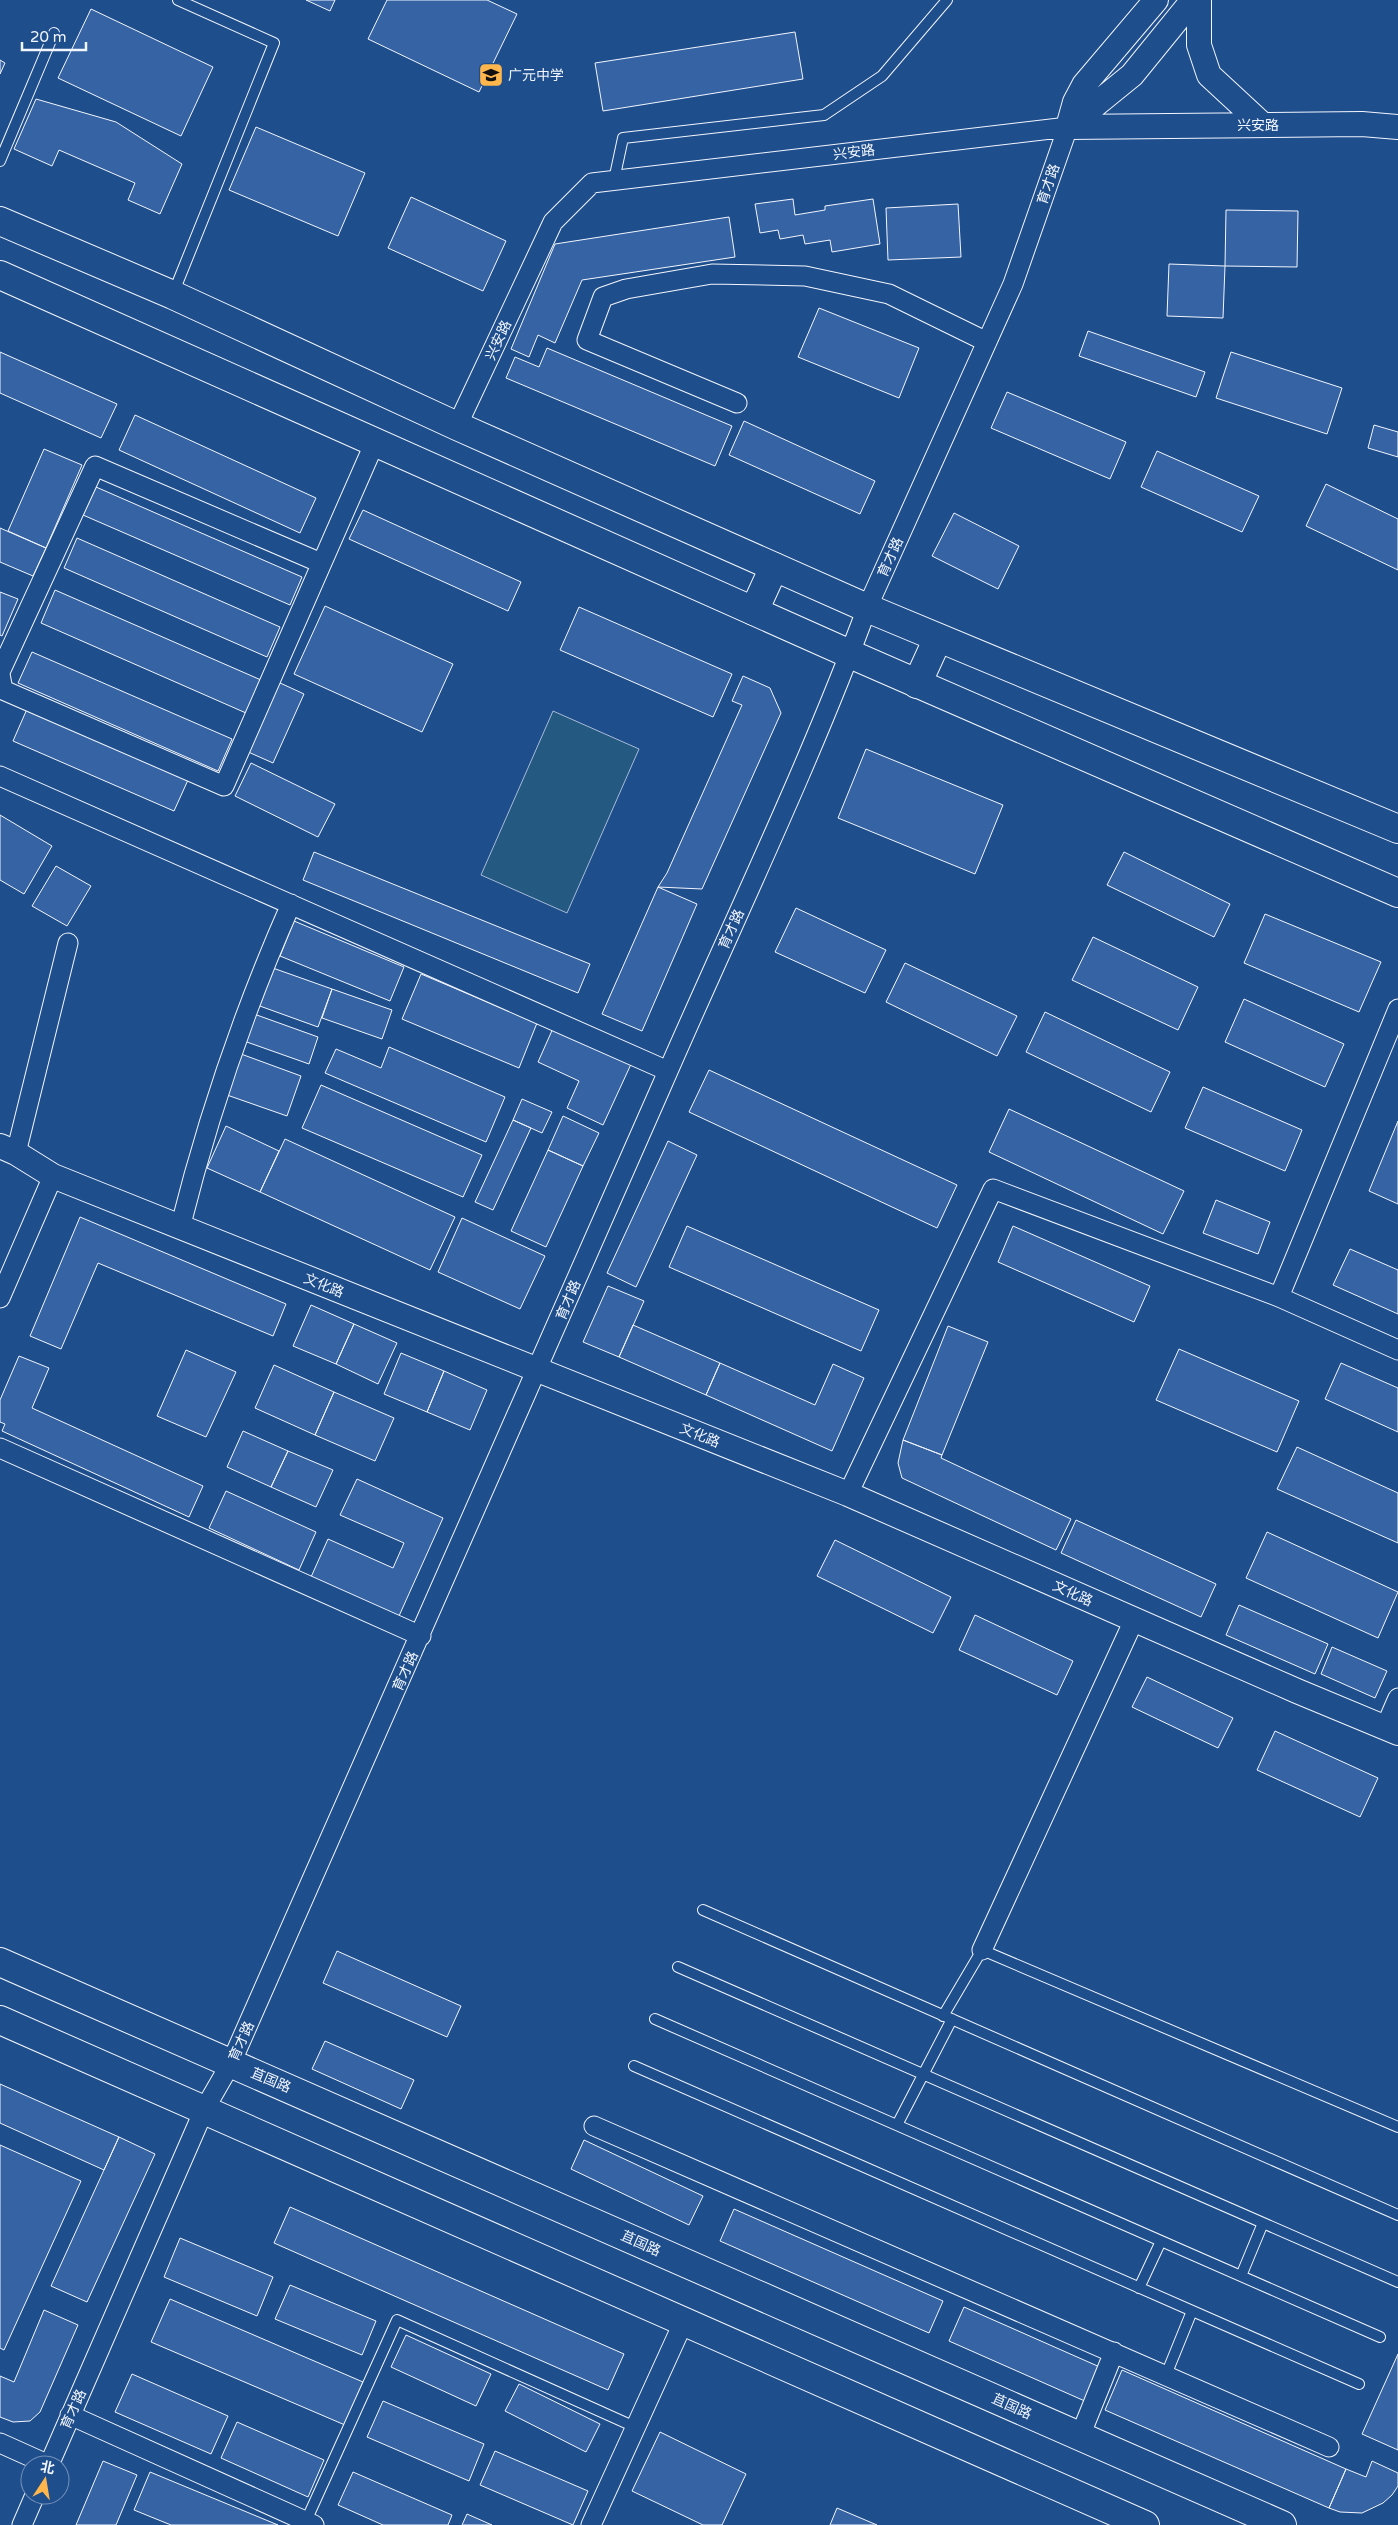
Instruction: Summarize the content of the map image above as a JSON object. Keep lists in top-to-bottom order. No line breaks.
{"streets":{"main road":["苴国路"],"street":["兴安路","育才路","文化路"]},"crossings":[["兴安路","育才路"],["育才路","文化路"],["育才路","苴国路"]],"places":{"school or university":["广元中学"]},"scale_bar":"20 m","north":"top"}
